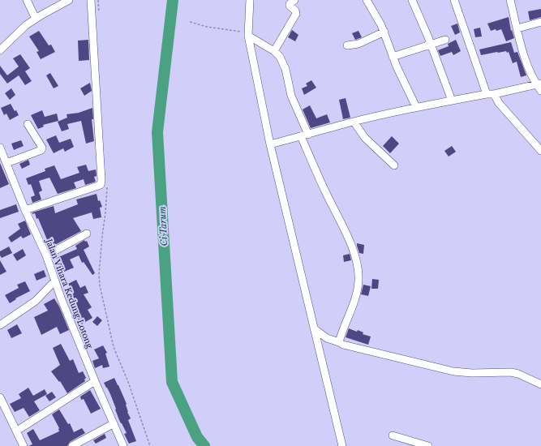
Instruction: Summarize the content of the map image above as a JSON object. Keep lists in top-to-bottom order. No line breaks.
{"streets":{"street":["Jalan Vihara Kedung Lotong"]},"water":["Ci Tarum"]}
